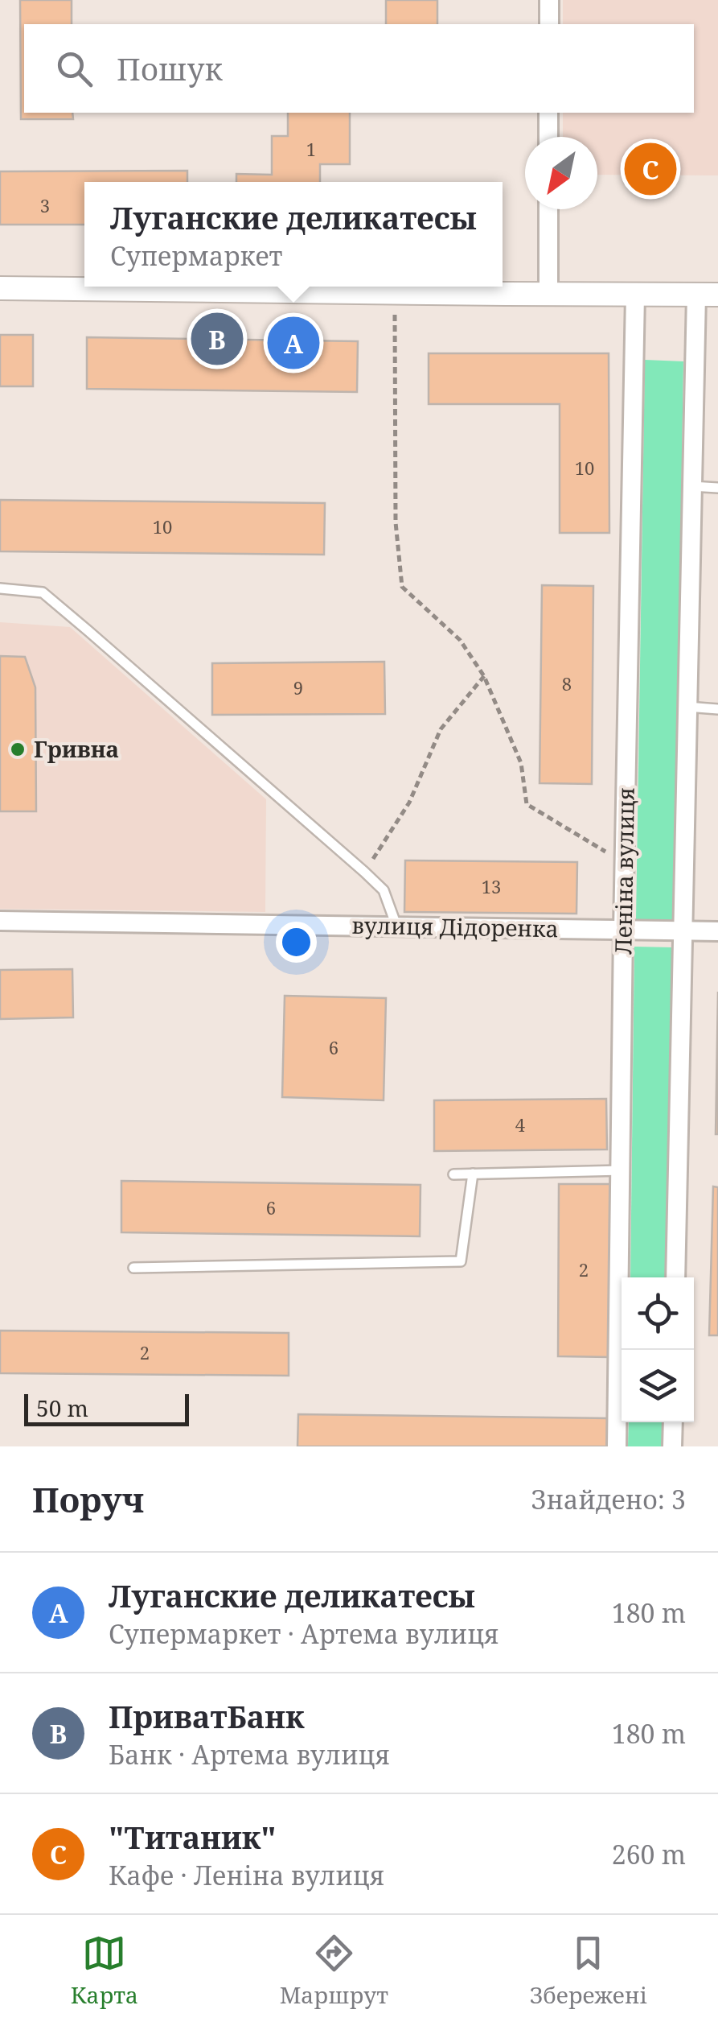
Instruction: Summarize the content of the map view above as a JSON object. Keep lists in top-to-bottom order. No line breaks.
{"streets":{"street":["Леніна вулиця","вулиця Дідоренка"]},"crossings":[["Леніна вулиця","вулиця Дідоренка"]],"places":["Гривна"],"house_numbers":["1","3","10","10","8","9","13","6","4","6","2","2"],"scale_bar":"50 m","north":"bottom left","page":{"search":"Пошук","pins":["C","B","A"],"popup":["Луганские деликатесы","Супермаркет"],"scale":"50 m","heading":["Поруч","Знайдено: 3"],"list":[{"mark":"A","name":"Луганские деликатесы","note":"Супермаркет · Артема вулиця","value":"180 m"},{"mark":"B","name":"ПриватБанк","note":"Банк · Артема вулиця","value":"180 m"},{"mark":"C","name":"\"Титаник\"","note":"Кафе · Леніна вулиця","value":"260 m"}],"nav":["Карта","Маршрут","Збережені"]}}
